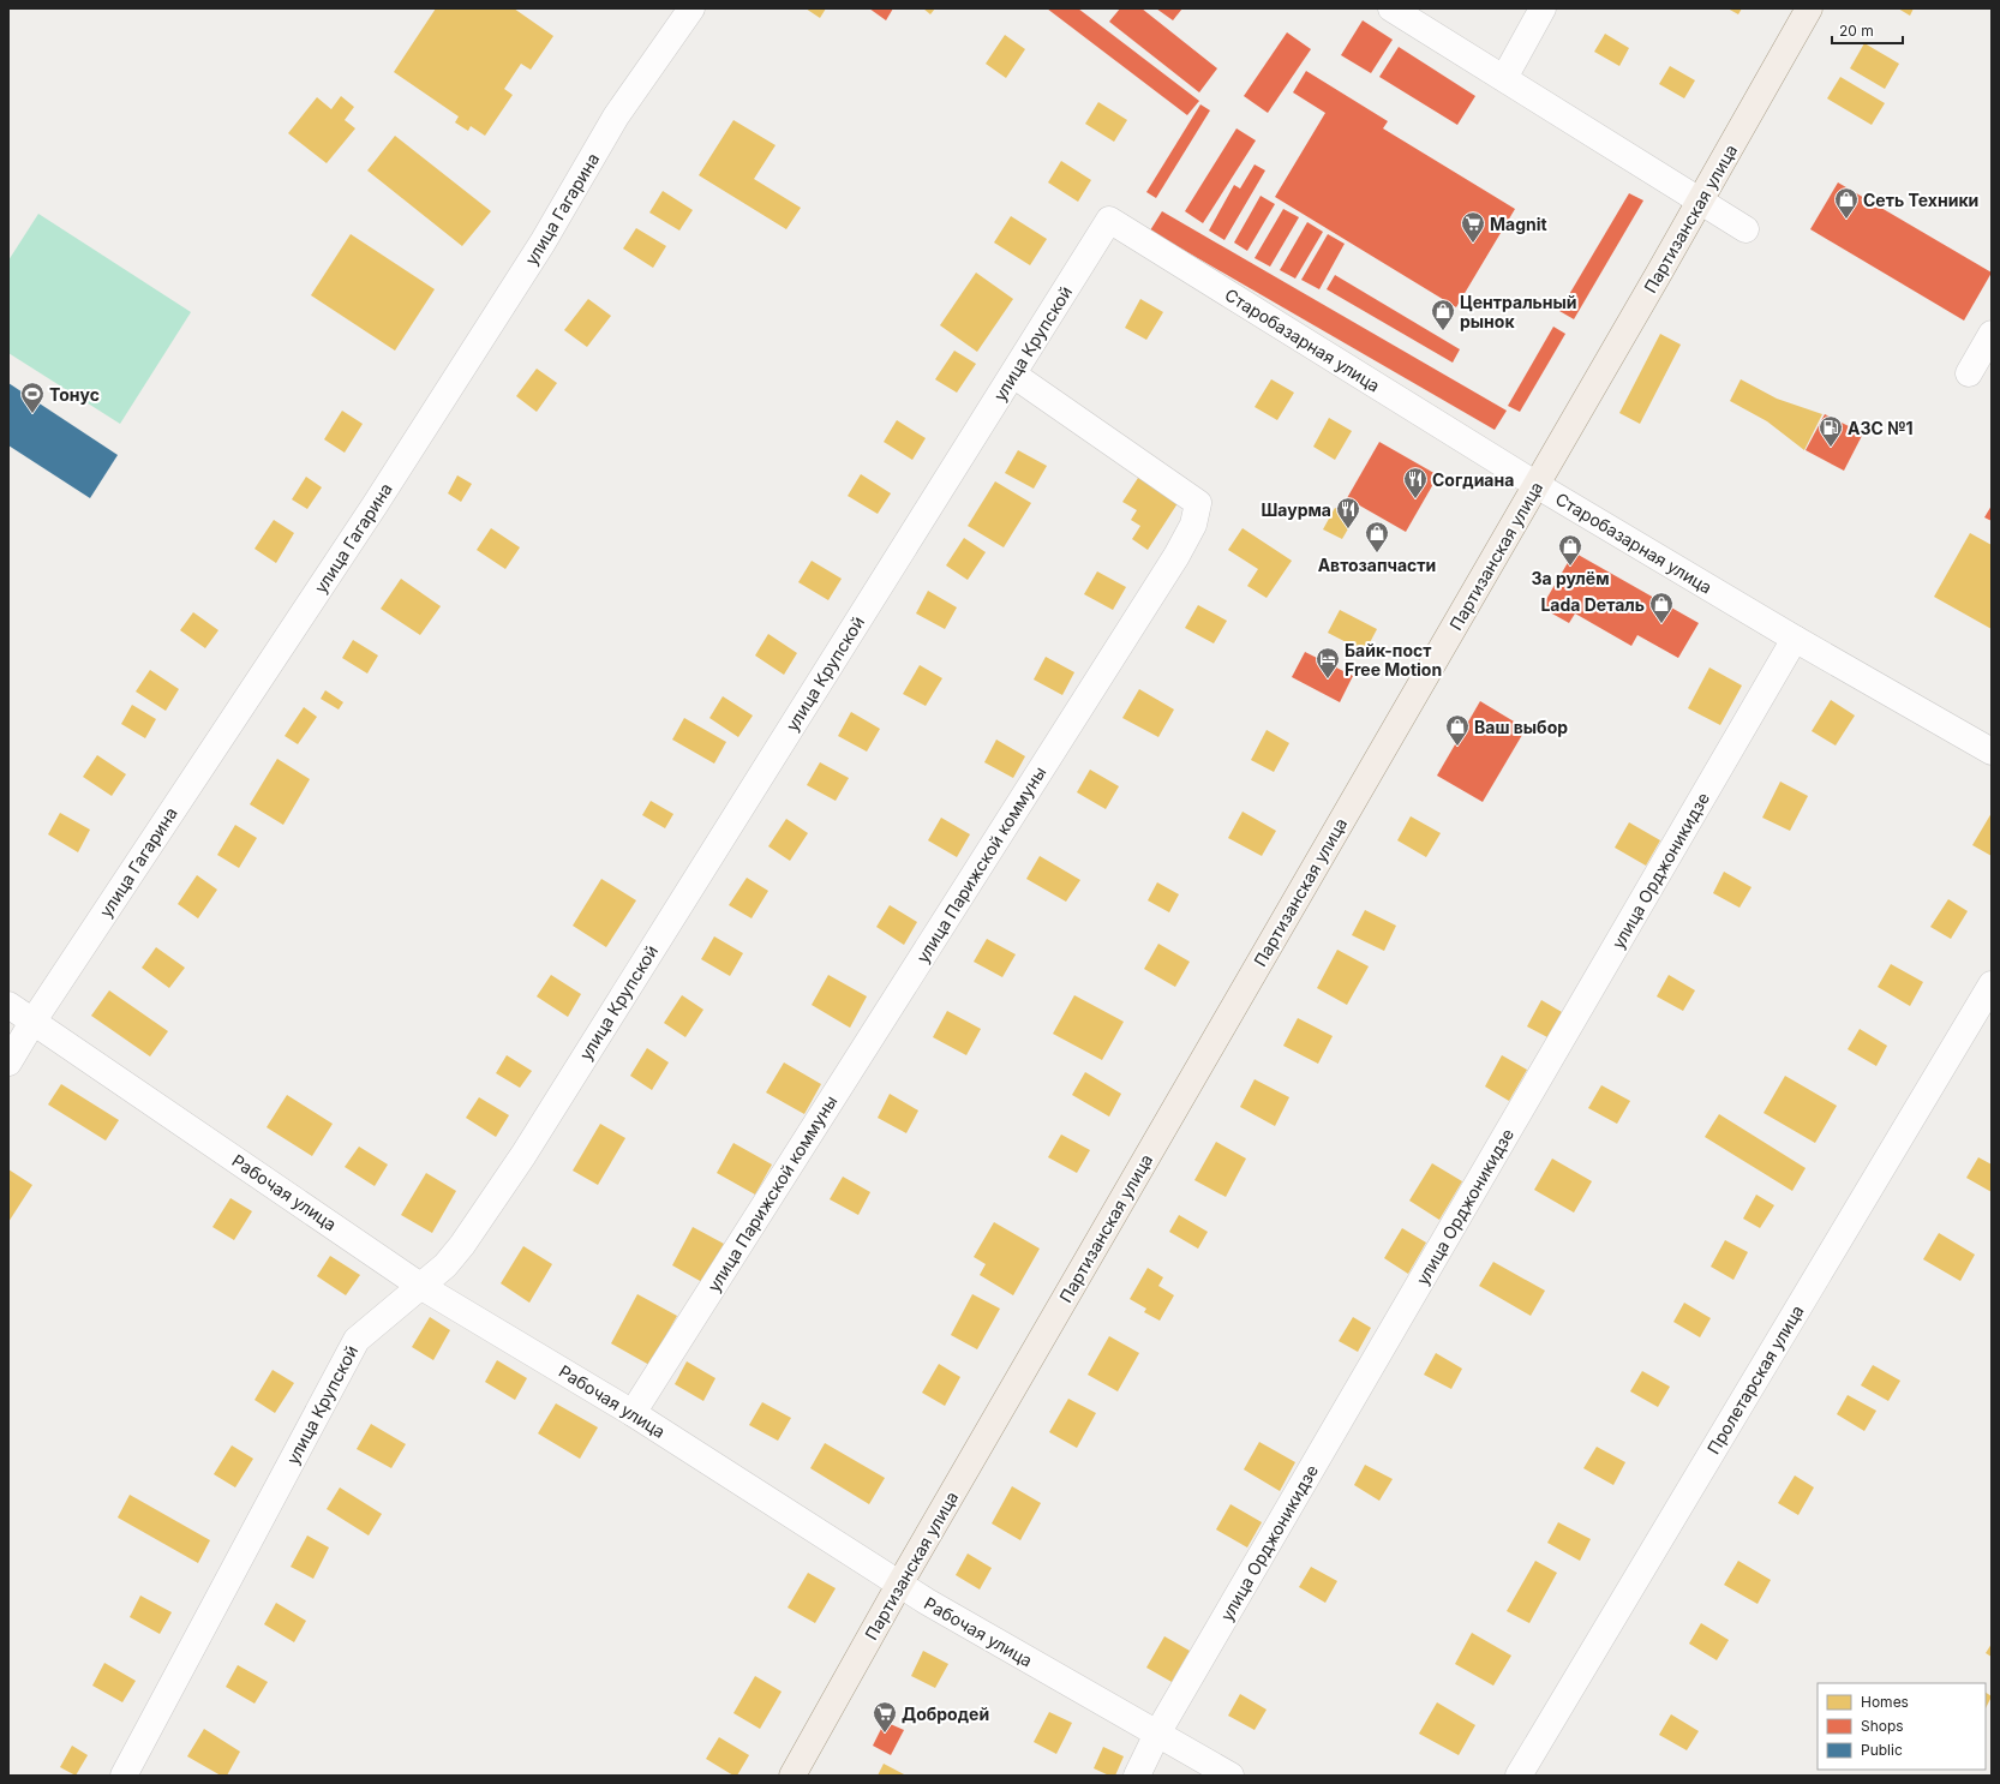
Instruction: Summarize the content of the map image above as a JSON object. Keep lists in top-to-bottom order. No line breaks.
{"streets":{"main road":["Партизанская улица"],"street":["улица Гагарина","Старобазарная улица","улица Крупской","улица Парижской коммуны","улица Орджоникидзе","Рабочая улица","Пролетарская улица"]},"crossings":[["улица Гагарина","Рабочая улица"],["Партизанская улица","Старобазарная улица"],["Партизанская улица","Рабочая улица"],["Старобазарная улица","улица Крупской"],["Старобазарная улица","улица Орджоникидзе"],["улица Крупской","улица Парижской коммуны"],["улица Крупской","Рабочая улица"],["улица Парижской коммуны","Рабочая улица"],["улица Орджоникидзе","Рабочая улица"]],"places":{"shop":["Сеть Техники","Центральный рынок","Автозапчасти","За рулём","Lada Dеталь","Ваш выбор"],"supermarket":["Magnit","Добродей"],"sports":["Тонус"],"fuel station":["АЗС №1"],"restaurant":["Согдиана","Шаурма"],"hotel":["Байк-пост Free Motion"]},"legend":["Homes","Shops","Public"],"scale_bar":"20 m"}
